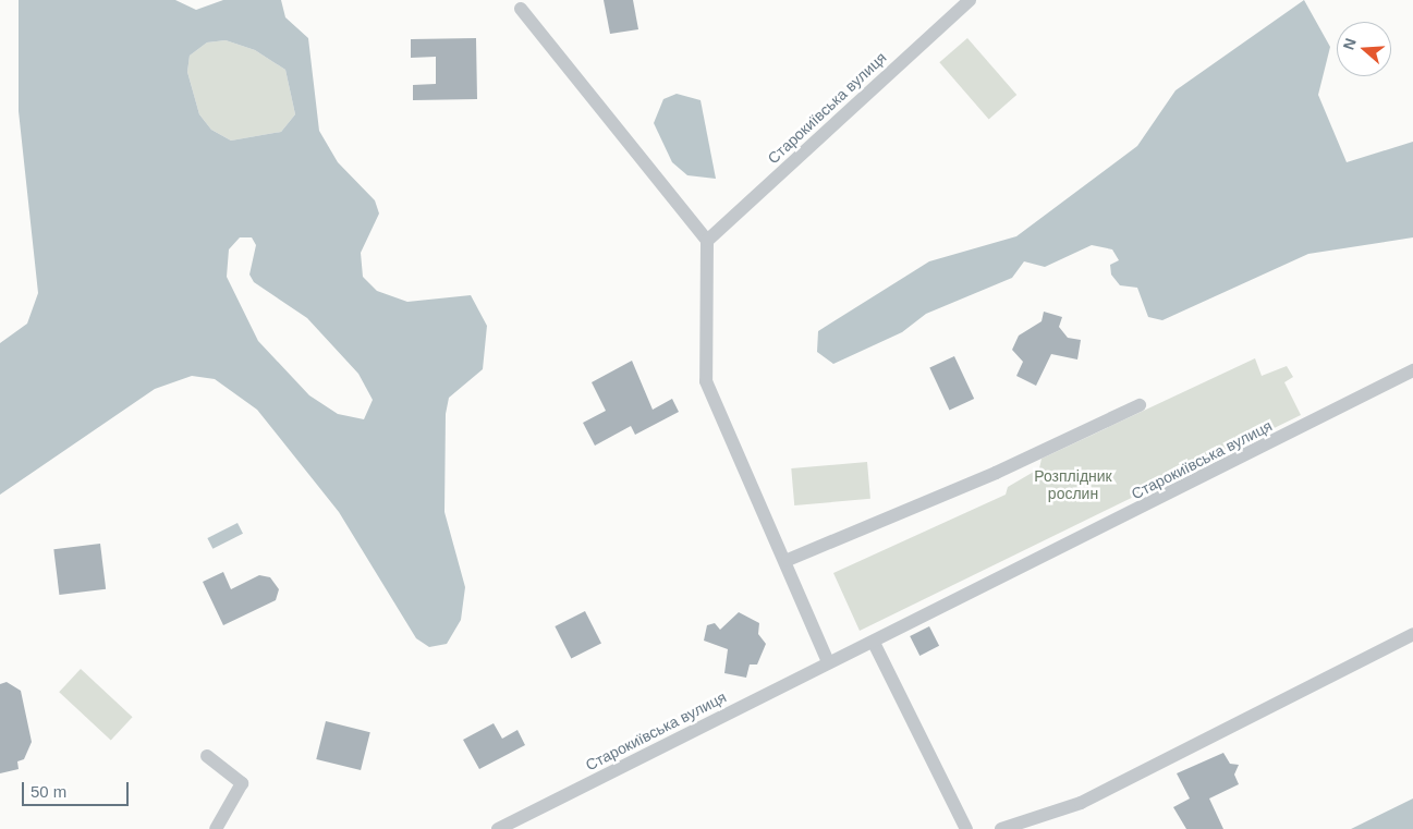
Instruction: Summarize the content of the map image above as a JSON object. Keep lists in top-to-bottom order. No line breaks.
{"streets":{"street":["Старокиївська вулиця"]},"parks":["Розплідник рослин"],"scale_bar":"50 m","north":"left"}
